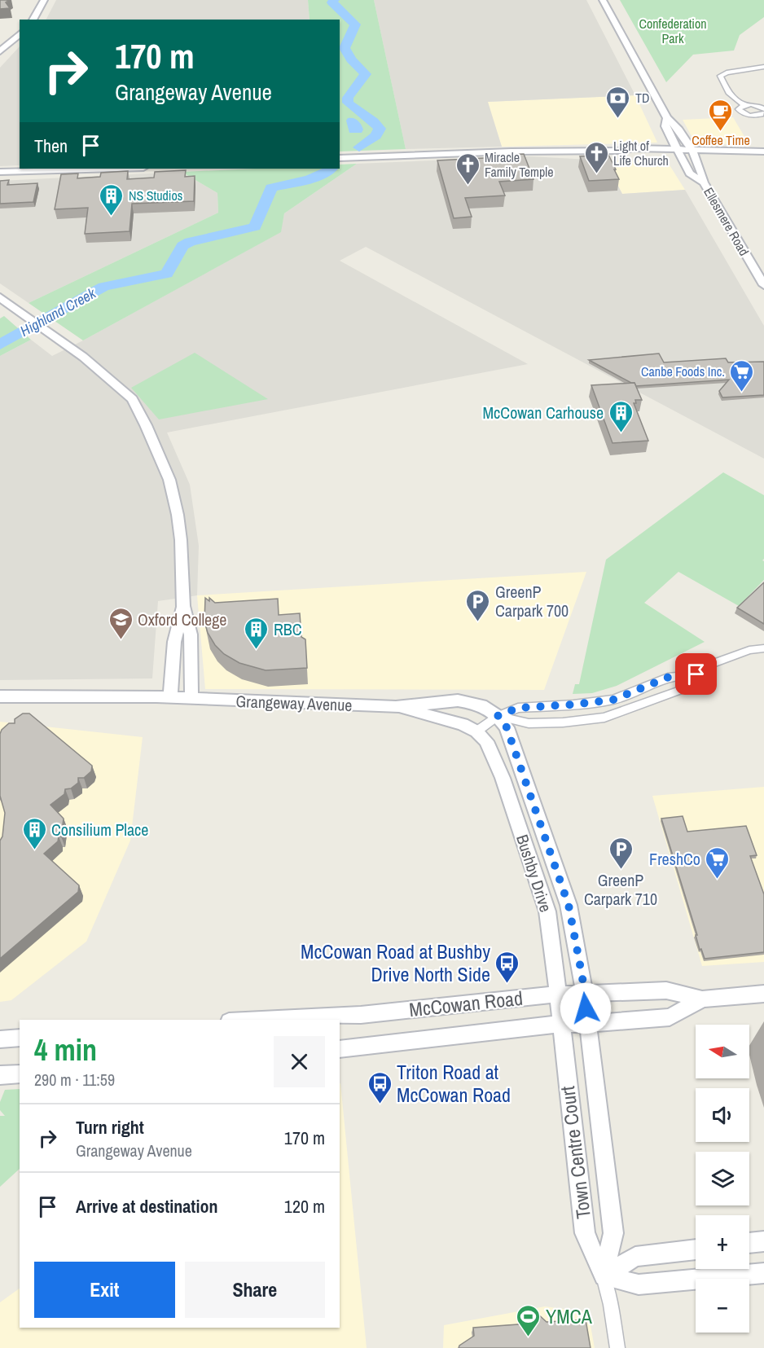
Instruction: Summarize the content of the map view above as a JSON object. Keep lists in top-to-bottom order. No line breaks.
{"streets":{"main road":["Ellesmere Road","Grangeway Avenue","Bushby Drive","McCowan Road","Town Centre Court"]},"crossings":[["Grangeway Avenue","Bushby Drive"],["Bushby Drive","McCowan Road"],["Bushby Drive","Town Centre Court"],["McCowan Road","Town Centre Court"]],"water":["Highland Creek"],"parks":["Confederation Park"],"places":{"bank":["TD"],"cafe":["Coffee Time"],"church":["Light of Life Church","Miracle Family Temple"],"building":["NS Studios","McCowan Carhouse","RBC","Consilium Place"],"supermarket":["Canbe Foods Inc.","FreshCo"],"parking":["GreenP Carpark 700","GreenP Carpark 710"],"school or university":["Oxford College"],"bus stop":["McCowan Road at Bushby Drive North Side","Triton Road at McCowan Road"],"sports":["YMCA"]},"north":"left","page":{"turn":["170 m","Grangeway Avenue"],"then":"Then","heading":["4 min","290 m · 11:59"],"map_buttons":["+","−"],"list":[{"name":"Turn right","note":"Grangeway Avenue","value":"170 m"},{"name":"Arrive at destination","value":"120 m"}],"buttons":["Exit","Share"]}}
